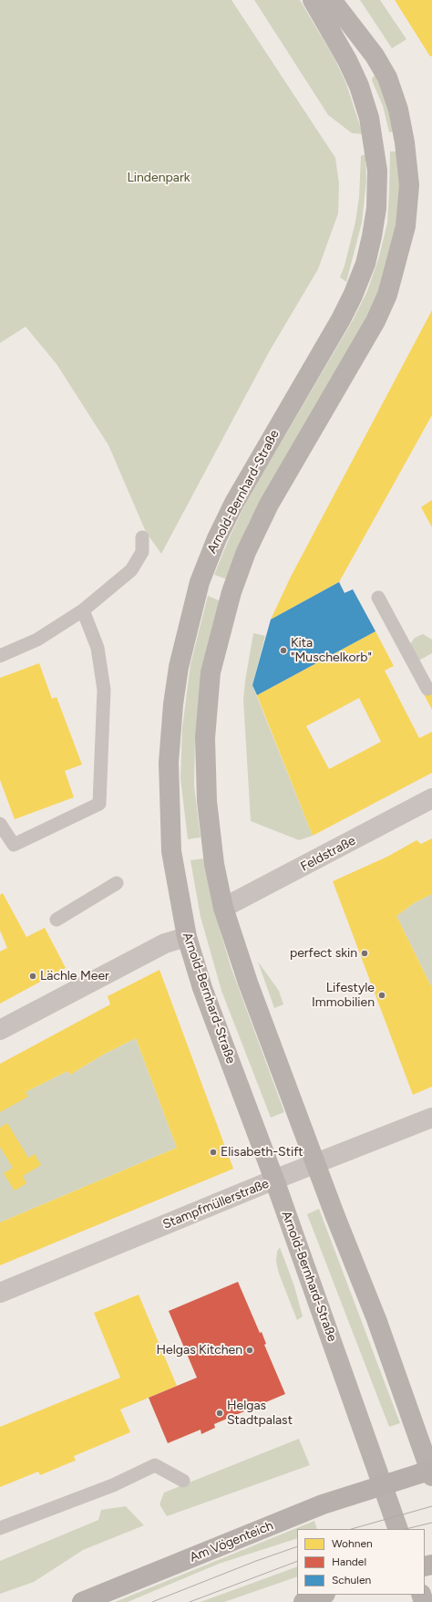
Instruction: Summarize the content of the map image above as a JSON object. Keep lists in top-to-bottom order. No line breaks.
{"streets":{"main road":["Arnold-Bernhard-Straße","Am Vögenteich"],"street":["Feldstraße","Stampfmüllerstraße"]},"crossings":[["Arnold-Bernhard-Straße","Stampfmüllerstraße"],["Arnold-Bernhard-Straße","Am Vögenteich"]],"parks":["Lindenpark"],"places":["Kita \"Muschelkorb\"","perfect skin","Lächle Meer","Lifestyle Immobilien","Elisabeth-Stift","Helgas Kitchen","Helgas Stadtpalast"],"legend":["Wohnen","Handel","Schulen"]}
